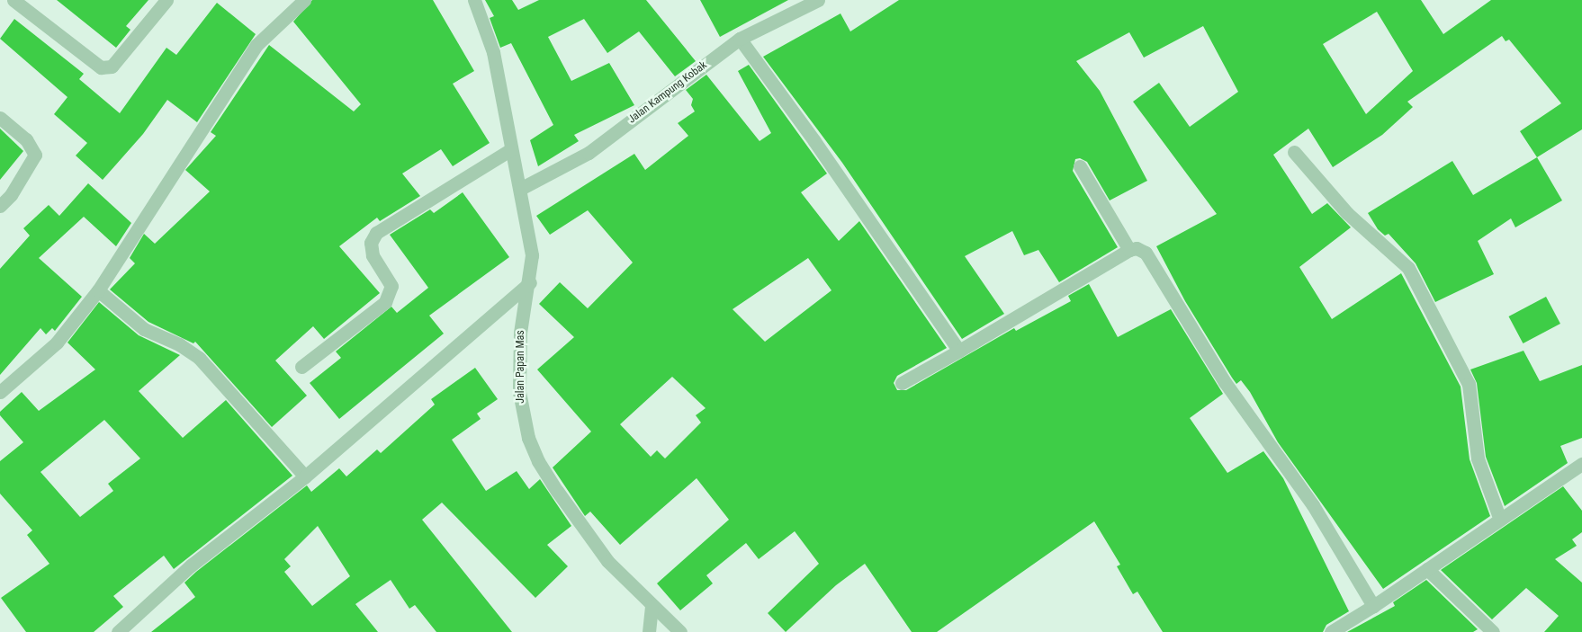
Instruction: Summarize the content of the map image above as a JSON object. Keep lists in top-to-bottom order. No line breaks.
{"streets":{"street":["Jalan Kampung Kobak","Jalan Papan Mas"]},"crossings":[["Jalan Kampung Kobak","Jalan Papan Mas"]]}
